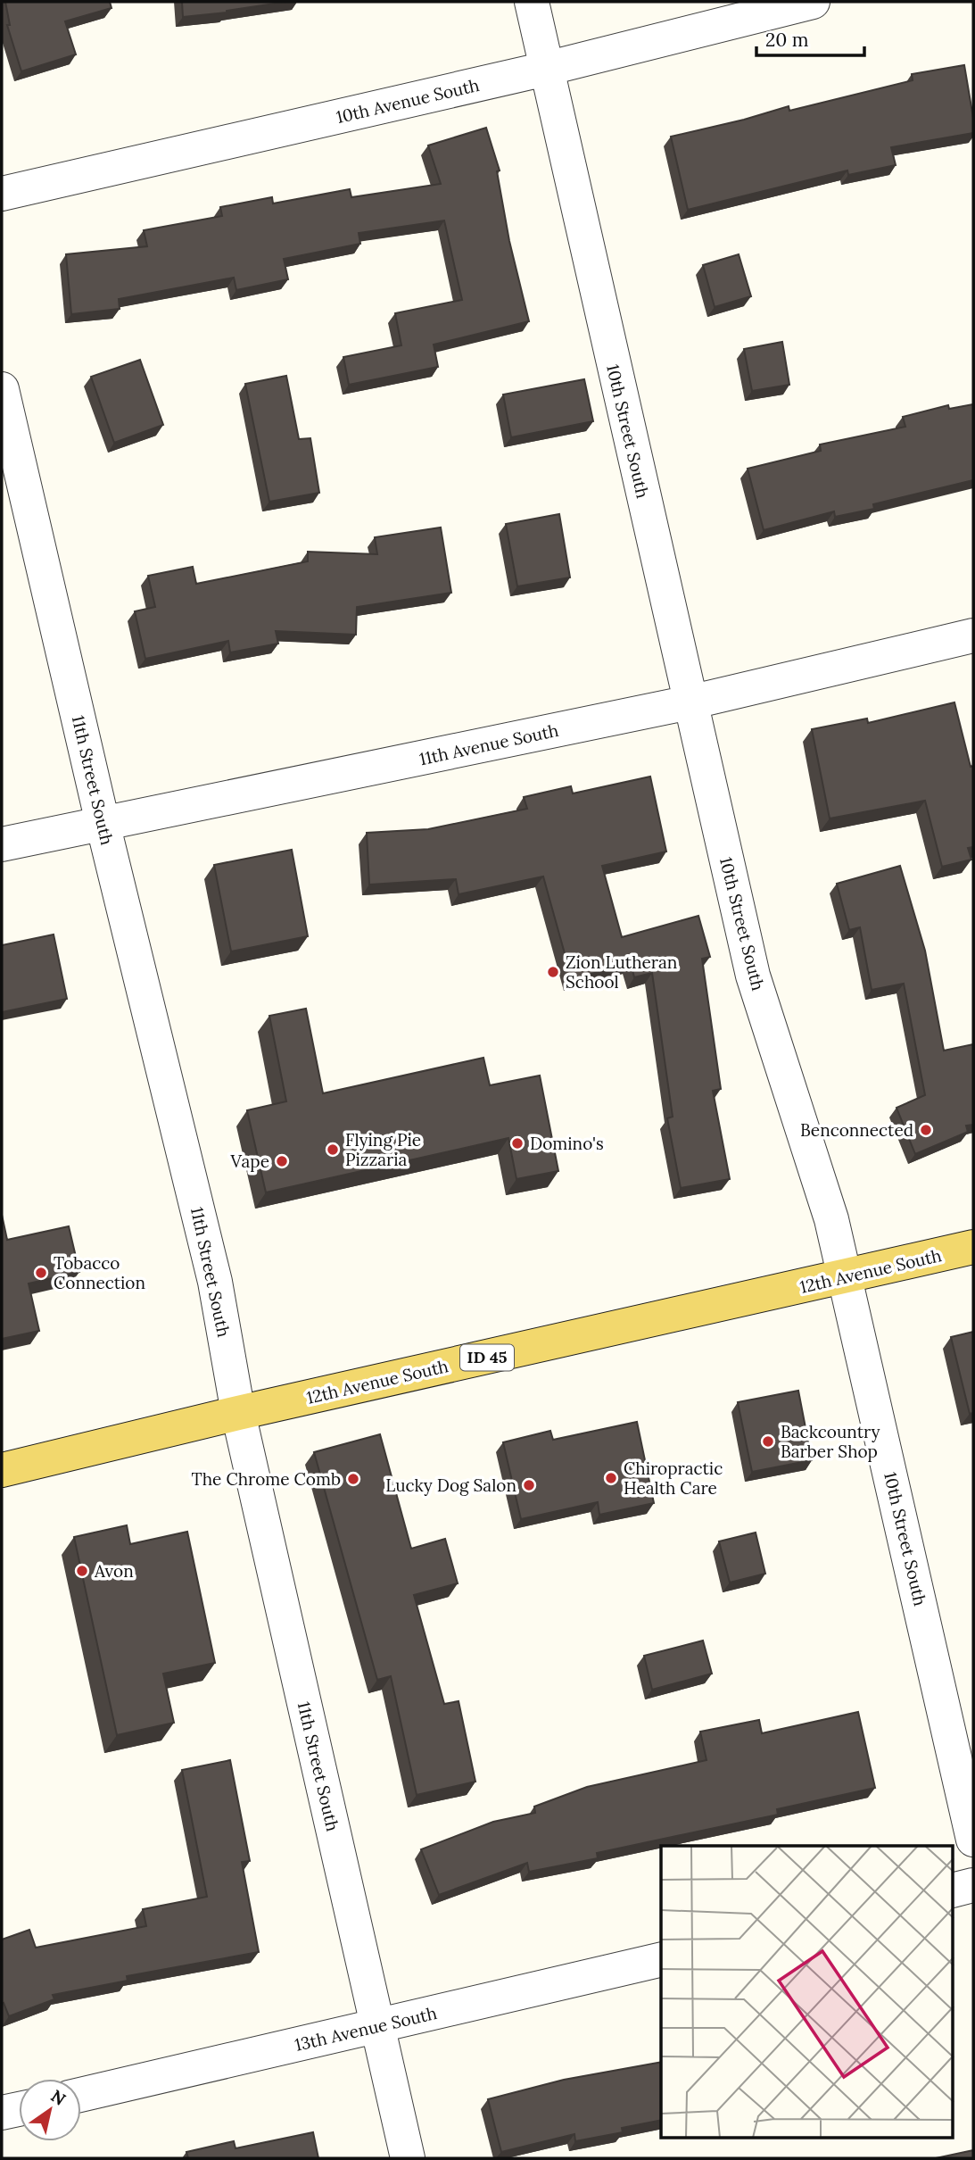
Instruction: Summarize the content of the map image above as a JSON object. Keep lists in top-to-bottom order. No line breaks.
{"streets":{"main road":["12th Avenue South","ID 45"],"street":["10th Avenue South","10th Street South","11th Avenue South","11th Street South","13th Avenue South"]},"crossings":[["10th Avenue South","10th Street South"],["10th Street South","11th Avenue South"],["10th Street South","12th Avenue South"],["11th Avenue South","11th Street South"],["11th Street South","12th Avenue South"],["11th Street South","13th Avenue South"]],"places":["Zion Lutheran School","Benconnected","Domino's","Flying Pie Pizzaria","Vape","Tobacco Connection","Backcountry Barber Shop","Chiropractic Health Care","The Chrome Comb","Lucky Dog Salon","Avon"],"scale_bar":"20 m","north":"top right"}
